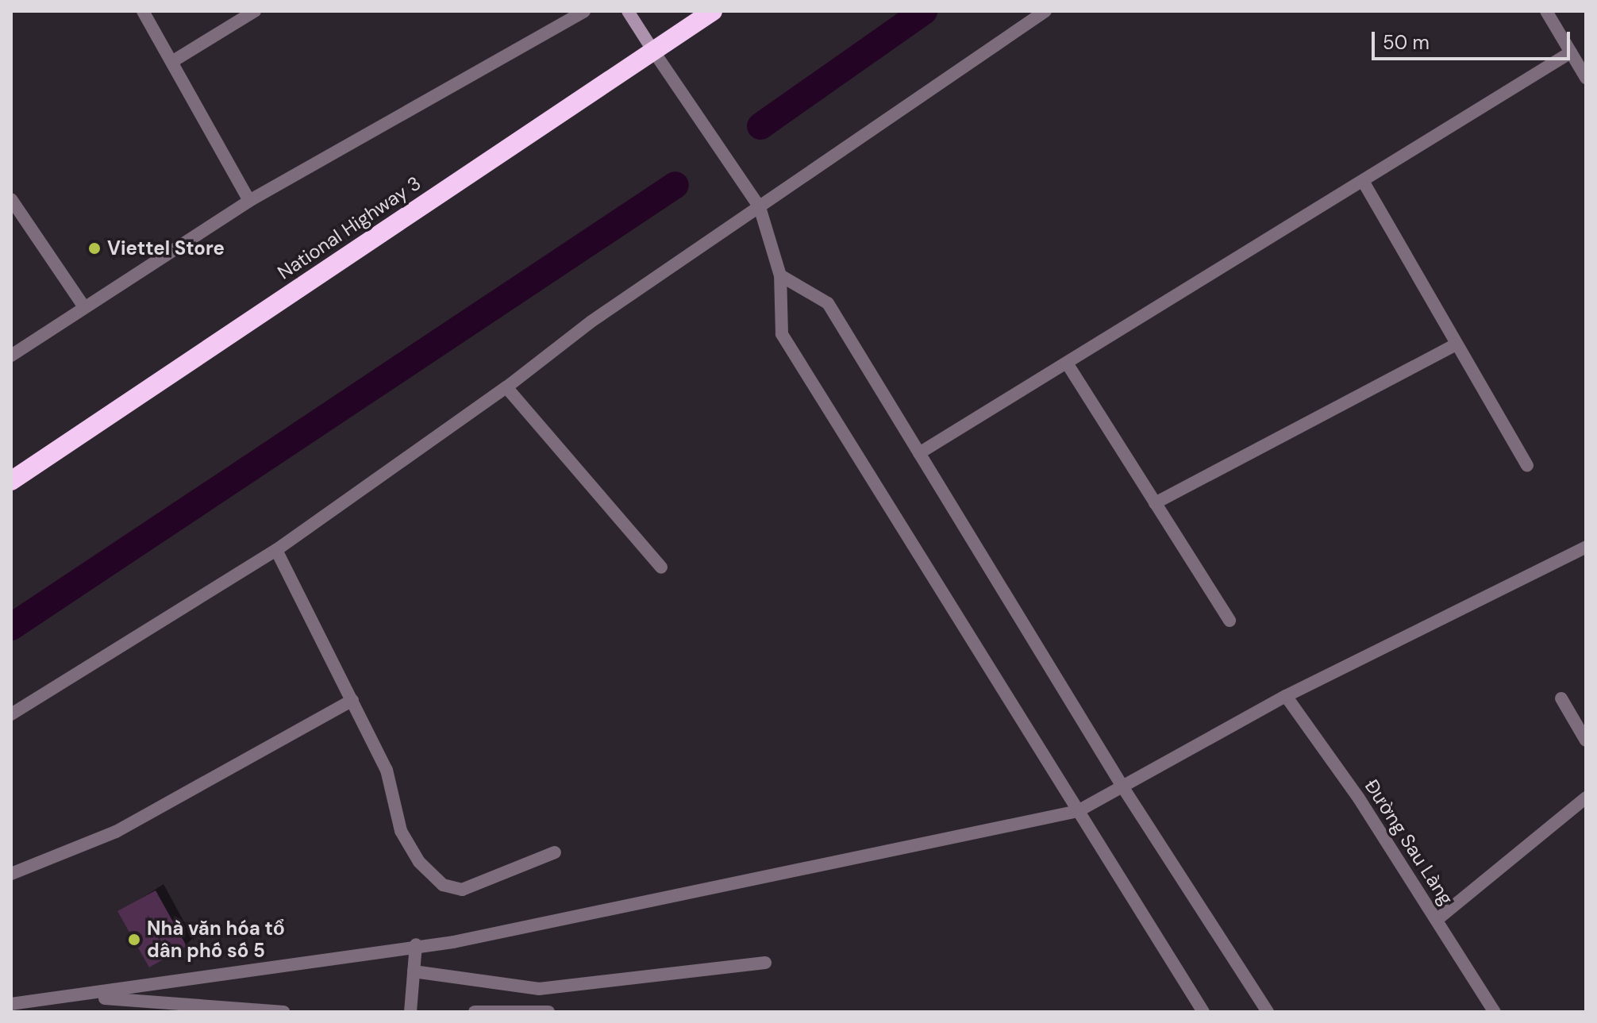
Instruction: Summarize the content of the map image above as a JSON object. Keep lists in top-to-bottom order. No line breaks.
{"streets":{"highway":["National Highway 3"],"street":["Đường Sau Làng"]},"places":["Viettel Store","Nhà văn hóa tổ dân phố số 5"],"scale_bar":"50 m"}
